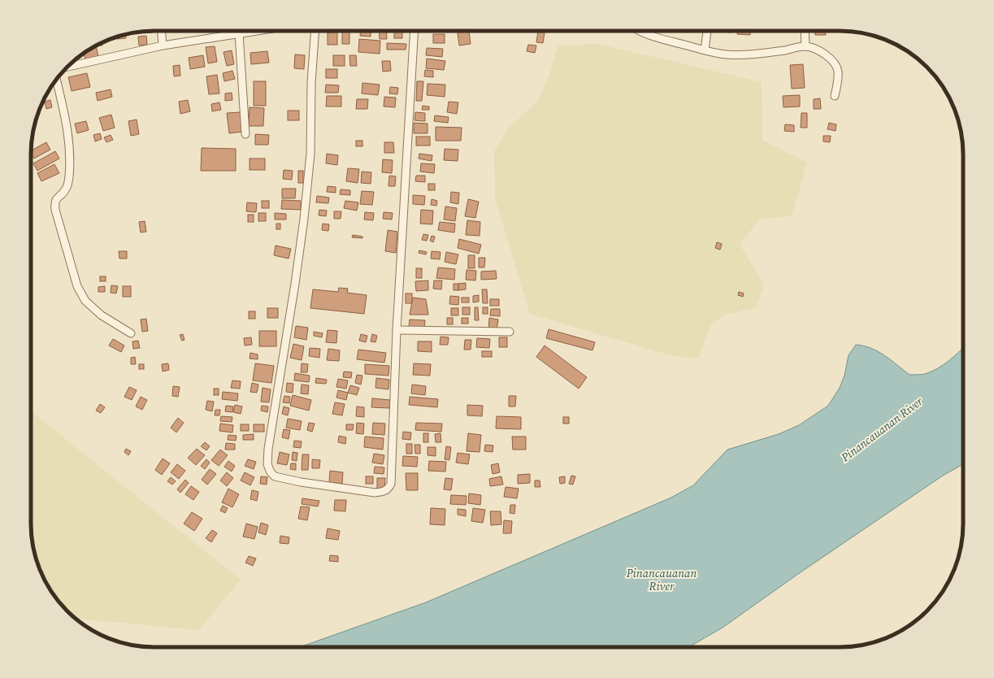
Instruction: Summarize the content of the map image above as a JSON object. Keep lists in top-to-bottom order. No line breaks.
{"water":["Pinancauanan River"]}
